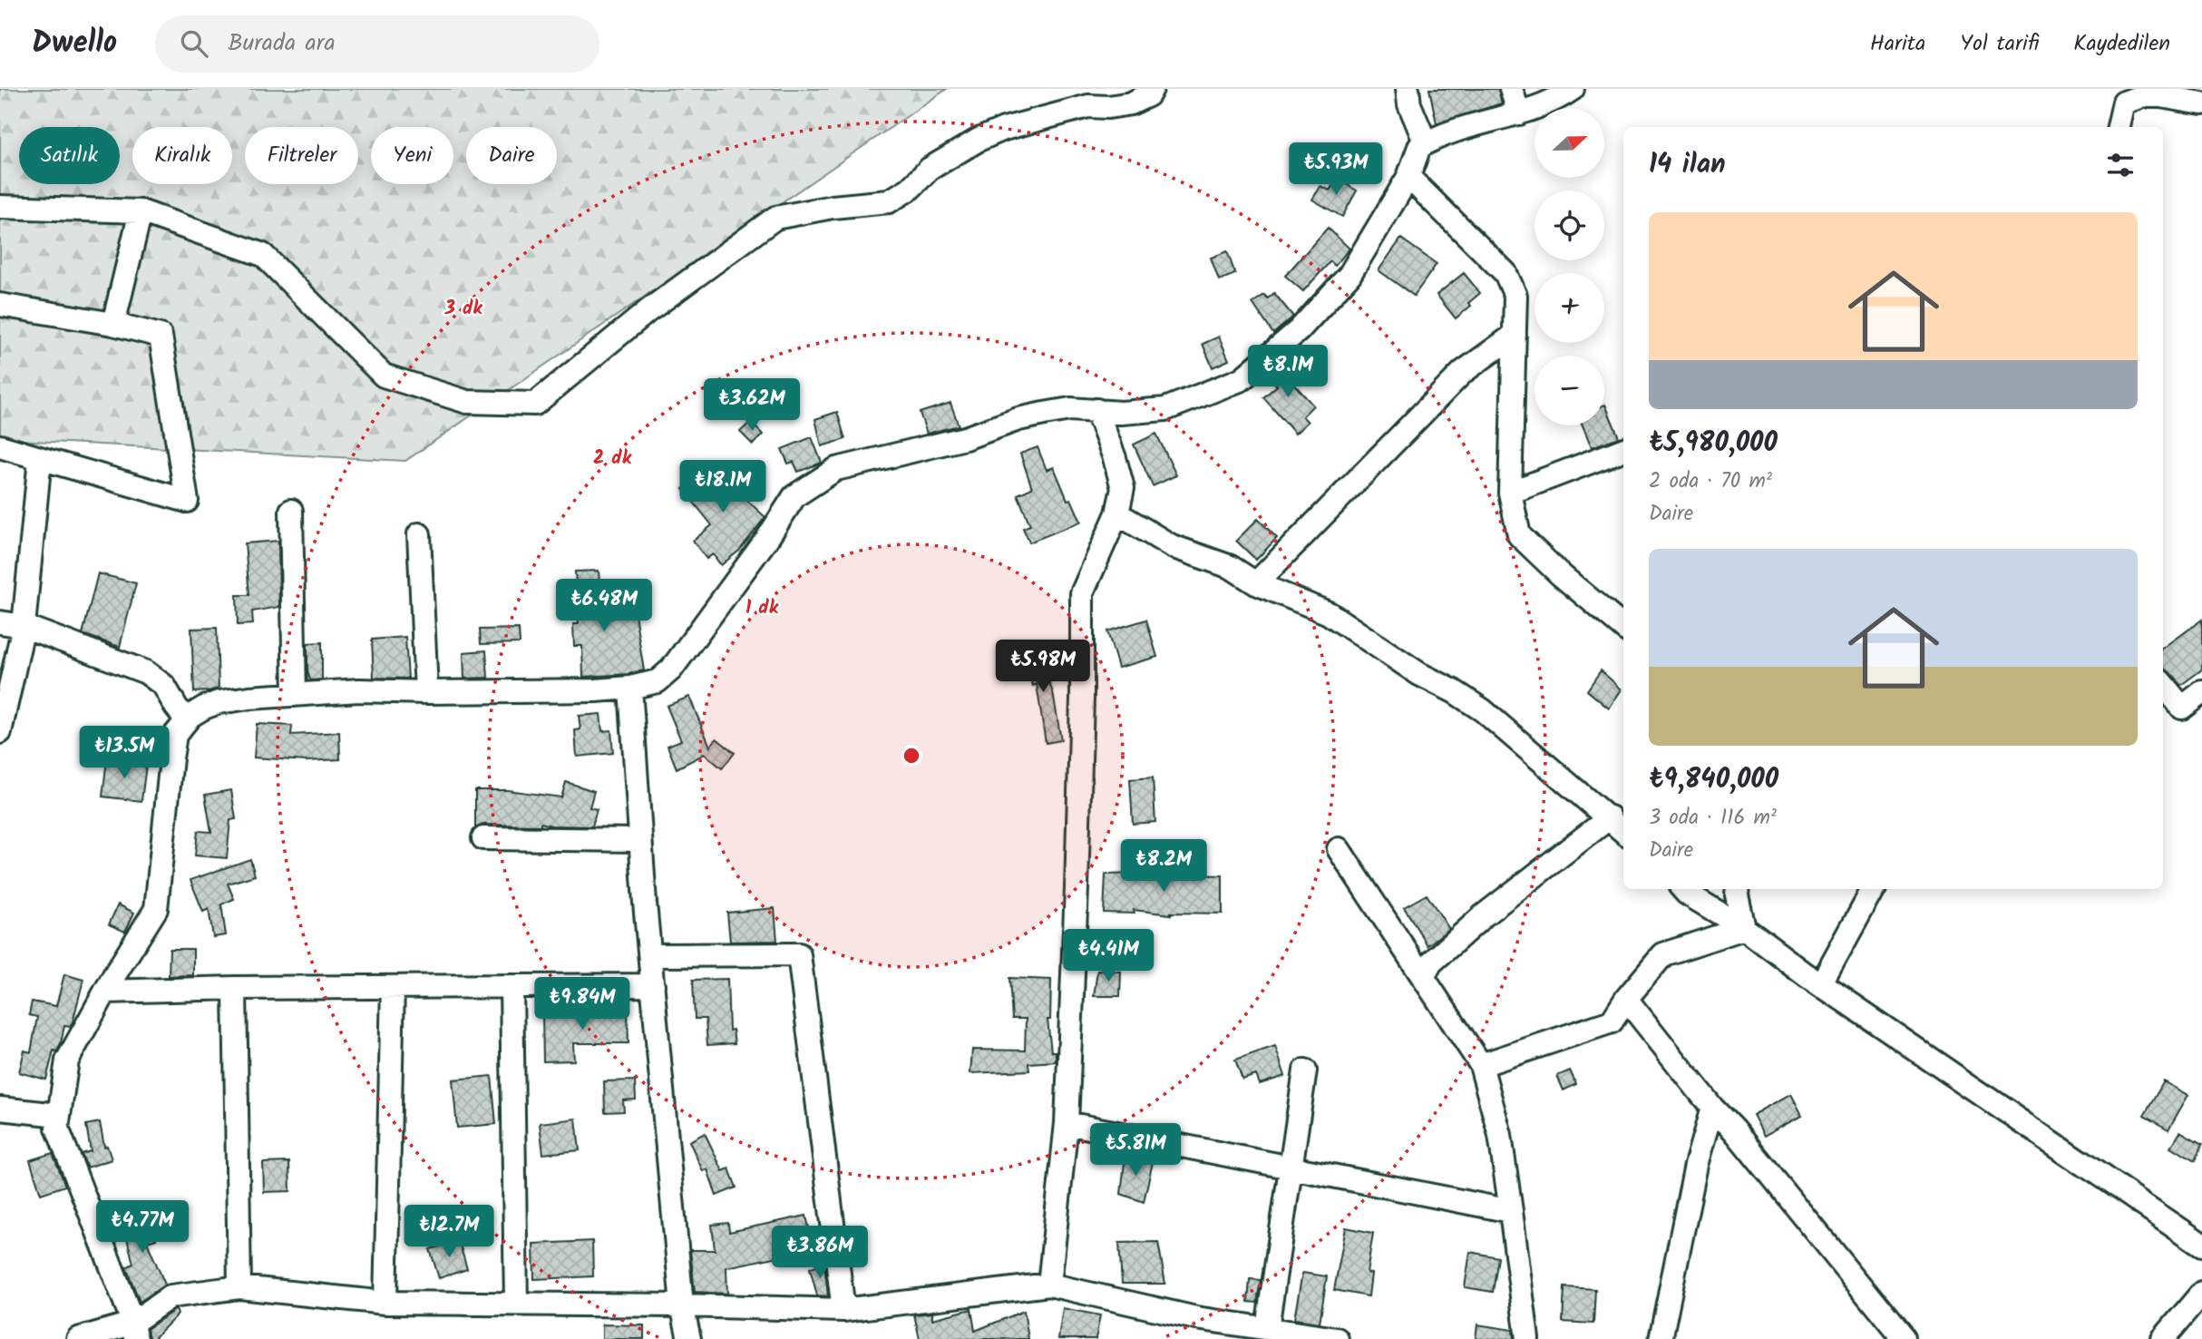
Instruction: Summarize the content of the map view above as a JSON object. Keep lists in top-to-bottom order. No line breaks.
{"north":"right","page":{"header":"Dwello","search":"Burada ara","nav":["Harita","Yol tarifi","Kaydedilen"],"map_buttons":["+","−"],"chip":["Satılık","Kiralık","Filtreler","Yeni","Daire"],"heading":"14 ilan","price":["₺5.93M","₺8.1M","₺3.62M","₺18.1M","₺6.48M","₺5.98M","₺13.5M","₺8.2M","₺4.41M","₺9.84M","₺5.81M","₺4.77M","₺12.7M","₺3.86M"],"list":[{"name":"₺5,980,000","note":"2 oda · 70 m² · Daire"},{"name":"₺9,840,000","note":"3 oda · 116 m² · Daire"}]},"rings":["3 dk","2 dk","1 dk"]}
